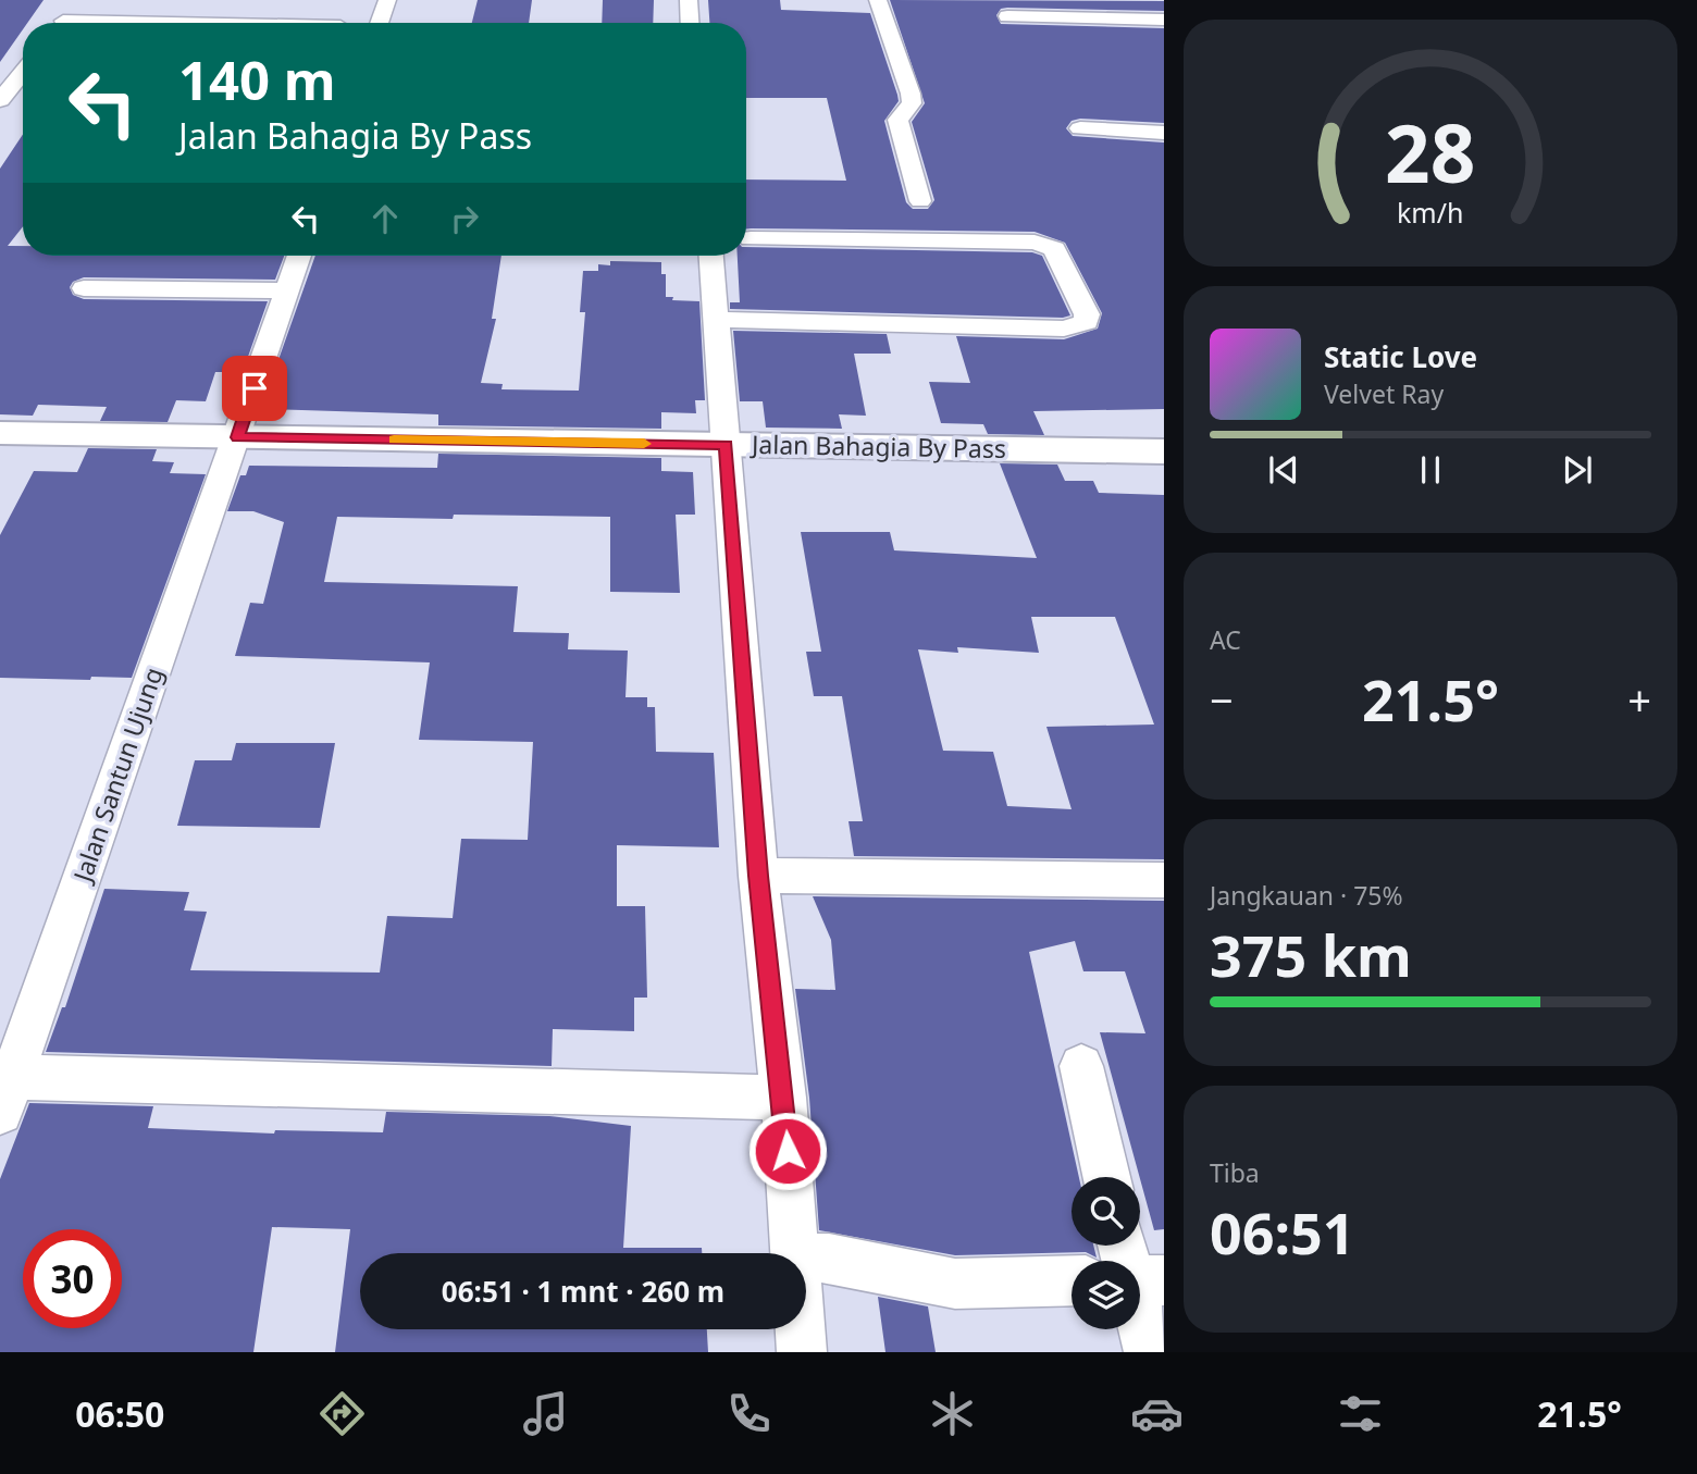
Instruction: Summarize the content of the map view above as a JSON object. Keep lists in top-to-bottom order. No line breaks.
{"streets":{"main road":["Jalan Bahagia By Pass"],"street":["Jalan Santun Ujung"]},"crossings":[["Jalan Bahagia By Pass","Jalan Santun Ujung"]],"page":{"turn":["140 m","Jalan Bahagia By Pass"],"song":["Static Love","Velvet Ray"],"tile":["AC",["Jangkauan · 75%","375 km"],["Tiba","06:51"]],"heat":["−","21.5°","+"],"limit":"30","trip":"06:51 · 1 mnt · 260 m","tabs":["06:50","21.5°"],"gauge":["28","km/h"]}}
